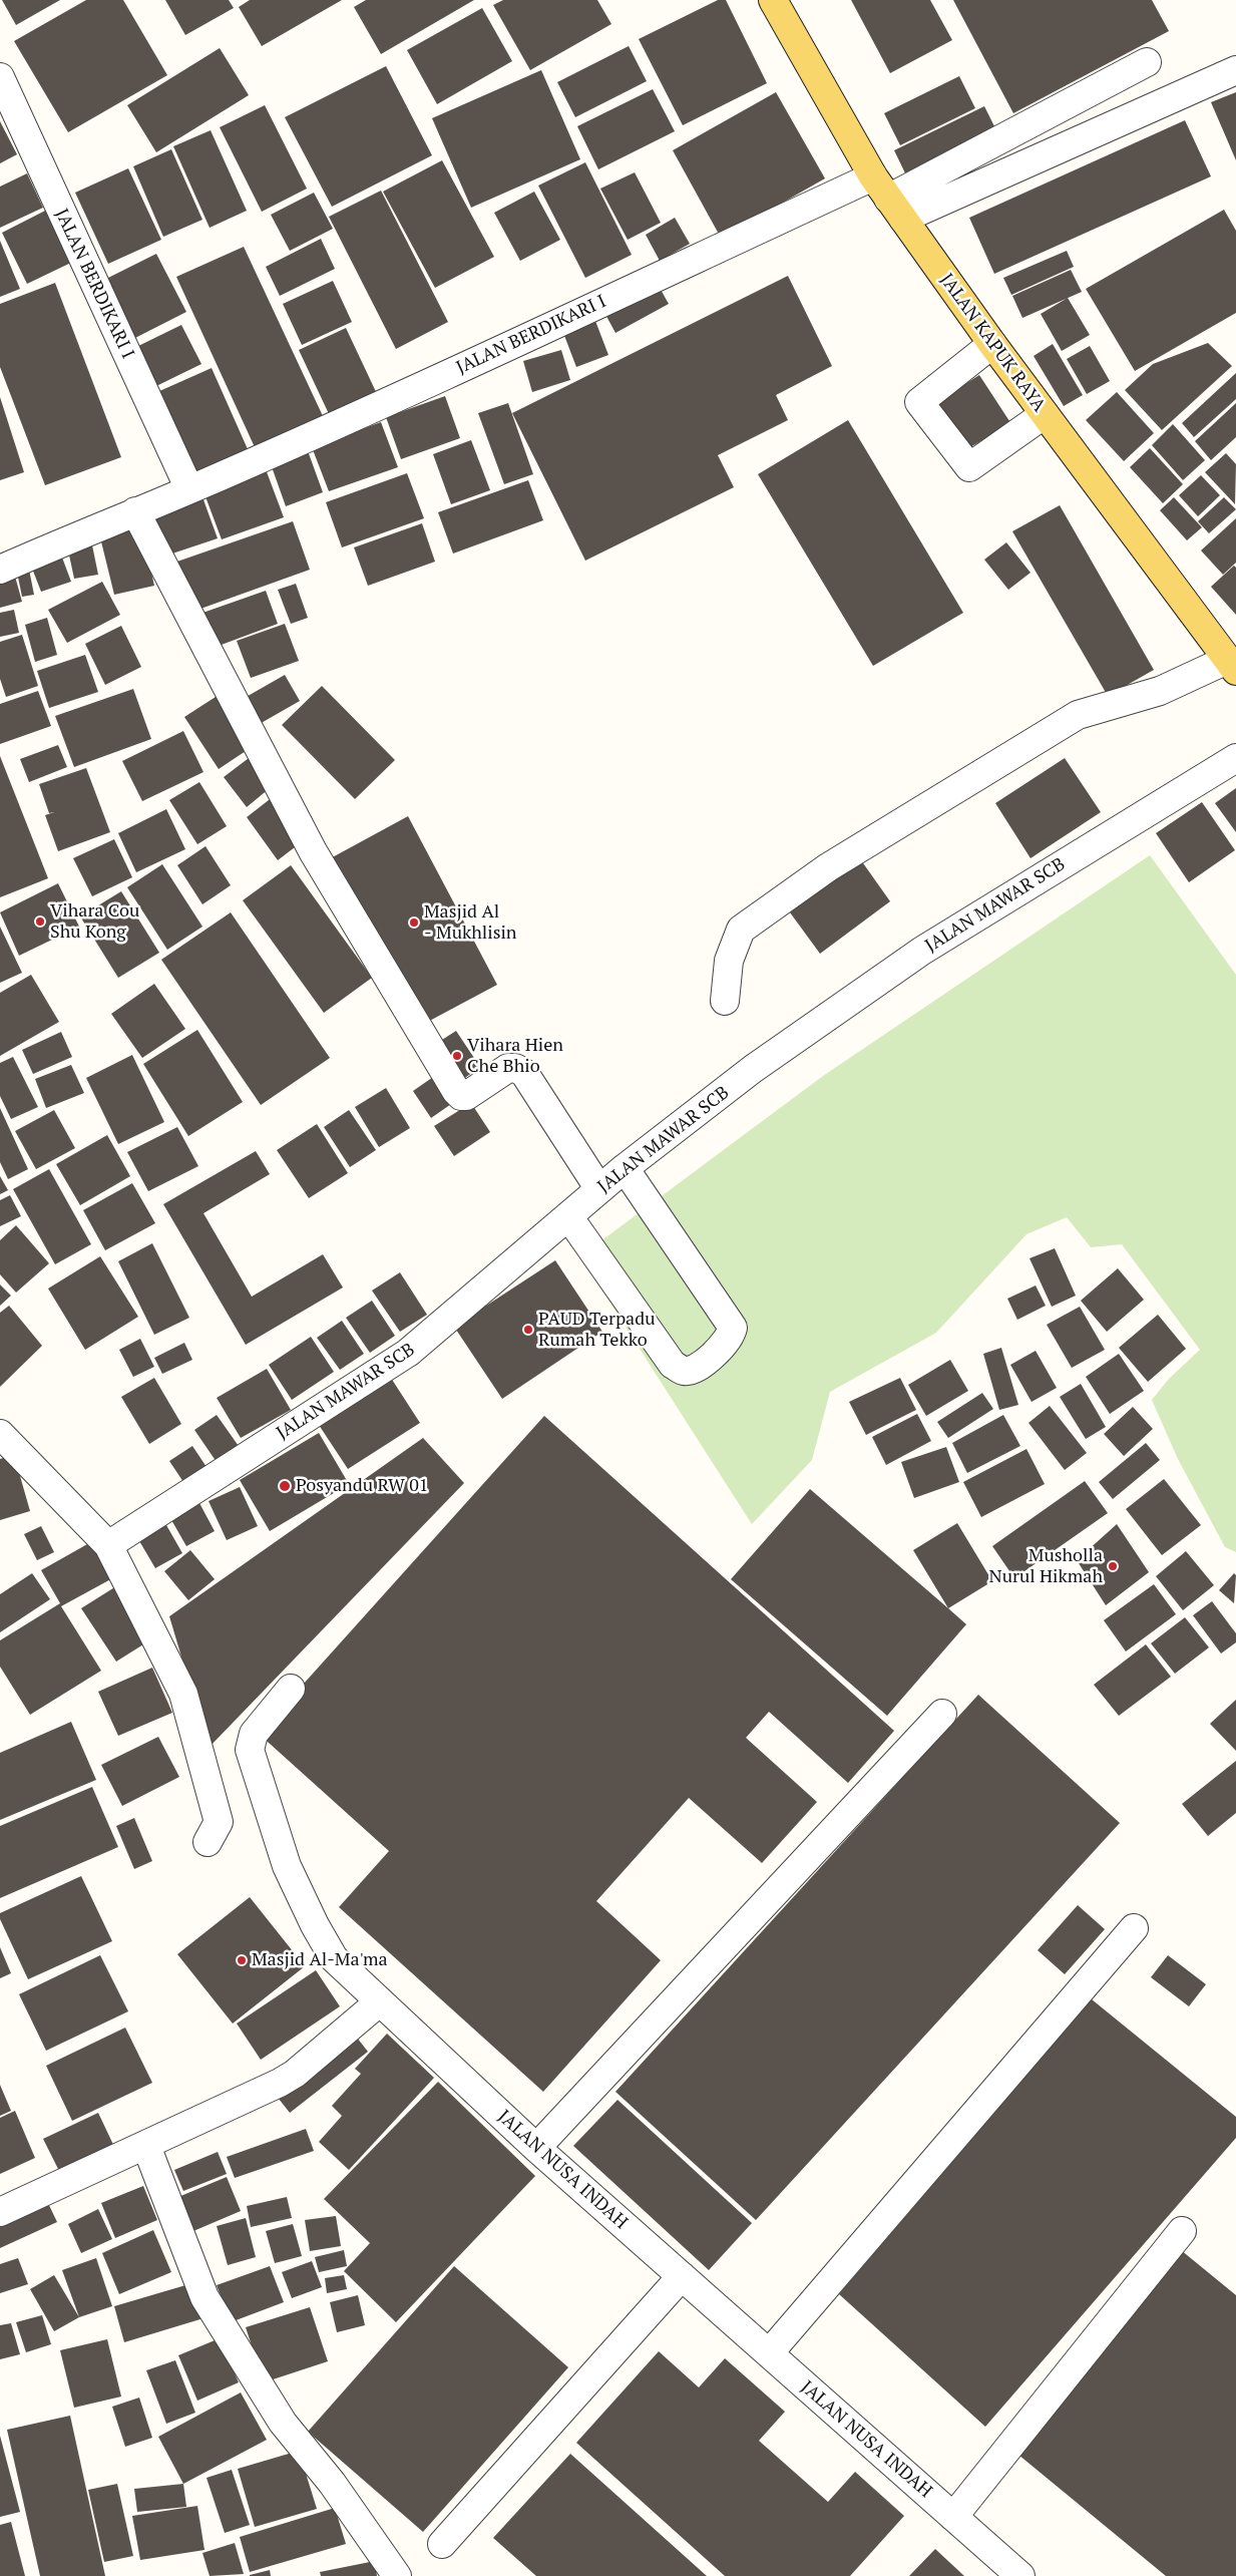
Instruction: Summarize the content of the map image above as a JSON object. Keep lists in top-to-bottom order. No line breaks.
{"streets":{"main road":["JALAN KAPUK RAYA"],"street":["JALAN BERDIKARI I","JALAN MAWAR SCB","JALAN NUSA INDAH"]},"crossings":[["JALAN BERDIKARI I","JALAN KAPUK RAYA"]],"places":["Vihara Cou Shu Kong","Masjid Al - Mukhlisin","Vihara Hien Che Bhio","PAUD Terpadu Rumah Tekko","Posyandu RW 01","Musholla Nurul Hikmah","Masjid Al-Ma'ma"]}
